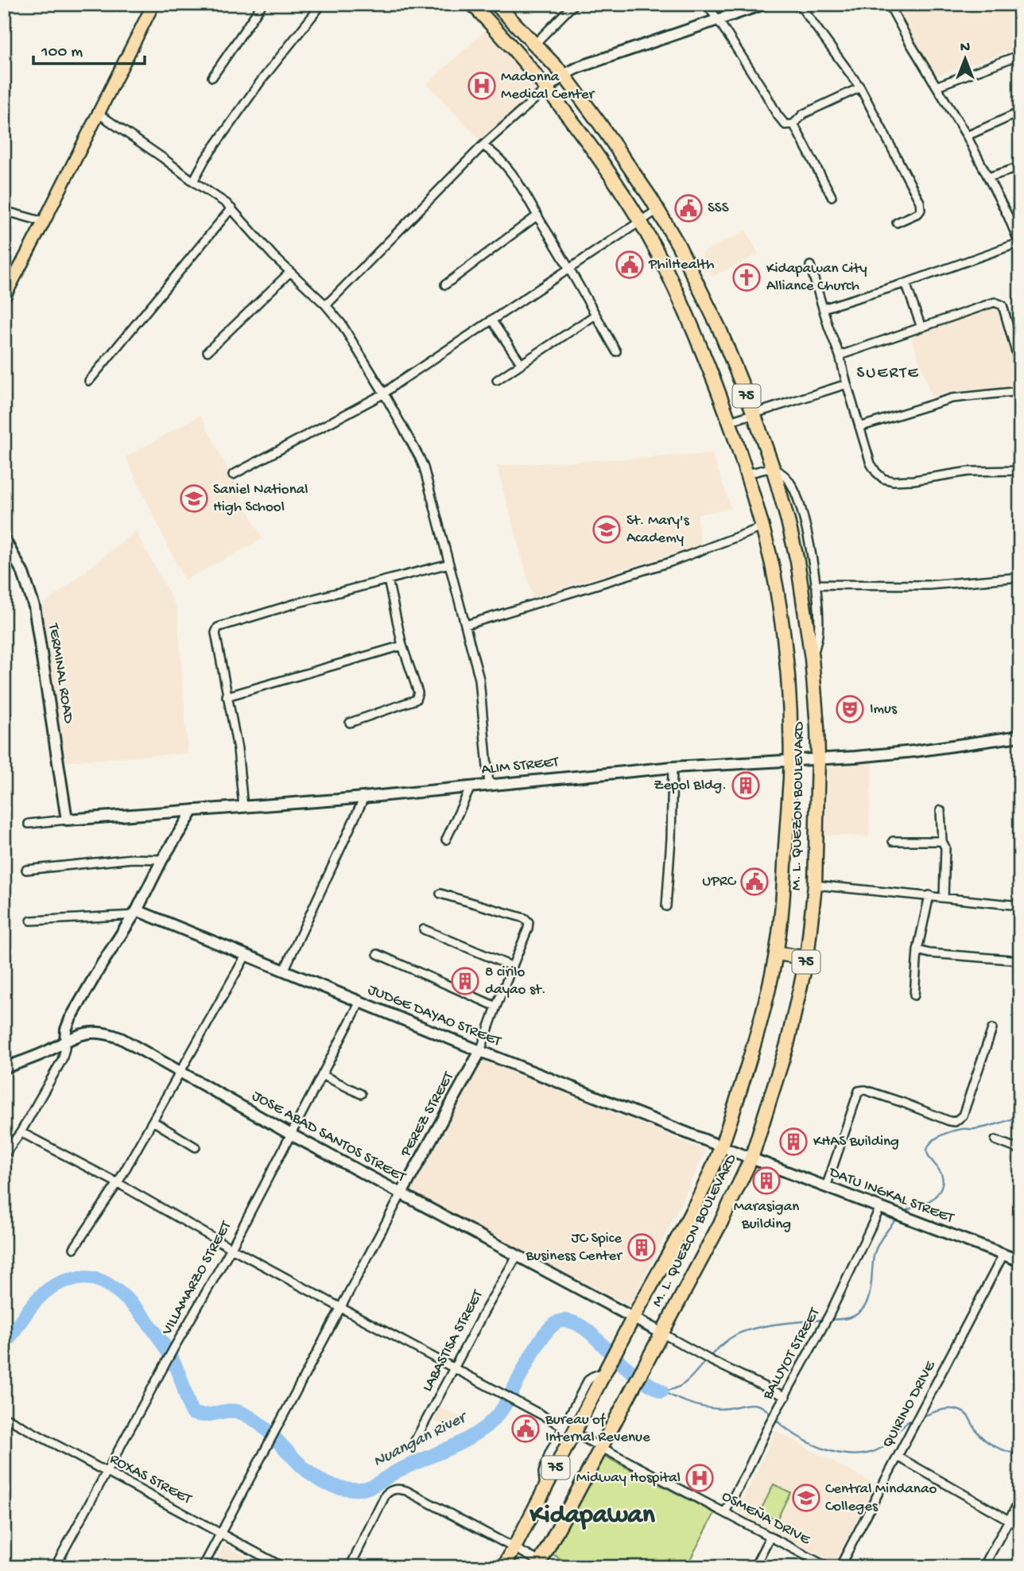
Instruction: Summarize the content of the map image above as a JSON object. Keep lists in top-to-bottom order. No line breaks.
{"streets":{"highway":["75","M. L. QUEZON BOULEVARD"],"street":["TERMINAL ROAD","ALIM STREET","JUDGE DAYAO STREET","PEREZ STREET","JOSE ABAD SANTOS STREET","DATU INGKAL STREET","VILLAMARZO STREET","LABASTISA STREET","BALUYOT STREET","QUIRINO DRIVE","ROXAS STREET","OSMEÑA DRIVE"]},"crossings":[["TERMINAL ROAD","ALIM STREET"],["ALIM STREET","M. L. QUEZON BOULEVARD"],["M. L. QUEZON BOULEVARD","JUDGE DAYAO STREET"],["M. L. QUEZON BOULEVARD","JOSE ABAD SANTOS STREET"],["M. L. QUEZON BOULEVARD","DATU INGKAL STREET"],["M. L. QUEZON BOULEVARD","OSMEÑA DRIVE"],["JUDGE DAYAO STREET","PEREZ STREET"],["JUDGE DAYAO STREET","DATU INGKAL STREET"],["JUDGE DAYAO STREET","VILLAMARZO STREET"],["PEREZ STREET","JOSE ABAD SANTOS STREET"],["PEREZ STREET","ROXAS STREET"],["PEREZ STREET","OSMEÑA DRIVE"],["JOSE ABAD SANTOS STREET","VILLAMARZO STREET"],["JOSE ABAD SANTOS STREET","LABASTISA STREET"],["DATU INGKAL STREET","BALUYOT STREET"],["DATU INGKAL STREET","QUIRINO DRIVE"],["VILLAMARZO STREET","ROXAS STREET"],["VILLAMARZO STREET","OSMEÑA DRIVE"],["LABASTISA STREET","OSMEÑA DRIVE"],["BALUYOT STREET","OSMEÑA DRIVE"]],"districts":["SUERTE","Kidapawan"],"water":["Nuangan River"],"places":{"hospital":["Madonna Medical Center","Midway Hospital"],"public building":["SSS","PhilHealth","UPRC","Bureau of Internal Revenue"],"church":["Kidapawan City Alliance Church"],"school or university":["Saniel National High School","St. Mary's Academy","Central Mindanao Colleges"],"theatre":["Imus"],"building":["Zepol Bldg.","8 cirilo dayao st.","KHAS Building","Marasigan Building","JC Spice Business Center"]},"scale_bar":"100 m","north":"top"}
